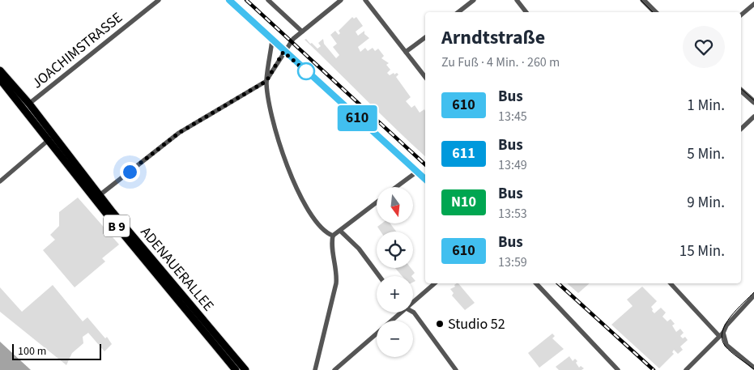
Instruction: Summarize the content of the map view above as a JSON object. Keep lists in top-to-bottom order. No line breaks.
{"streets":{"main road":["B 9","ADENAUERALLEE"],"street":["JOACHIMSTRASSE"]},"crossings":[["JOACHIMSTRASSE","ADENAUERALLEE"]],"places":["Studio 52"],"lines":["bus line 610"],"scale_bar":"100 m","north":"bottom","page":{"on_map":"610","heading":["Arndtstraße","Zu Fuß · 4 Min. · 260 m"],"list":[{"mark":"610","name":"Bus","note":"13:45","value":"1 Min."},{"mark":"611","name":"Bus","note":"13:49","value":"5 Min."},{"mark":"N10","name":"Bus","note":"13:53","value":"9 Min."},{"mark":"610","name":"Bus","note":"13:59","value":"15 Min."}],"map_buttons":["+","−"],"scale":"100 m"}}
